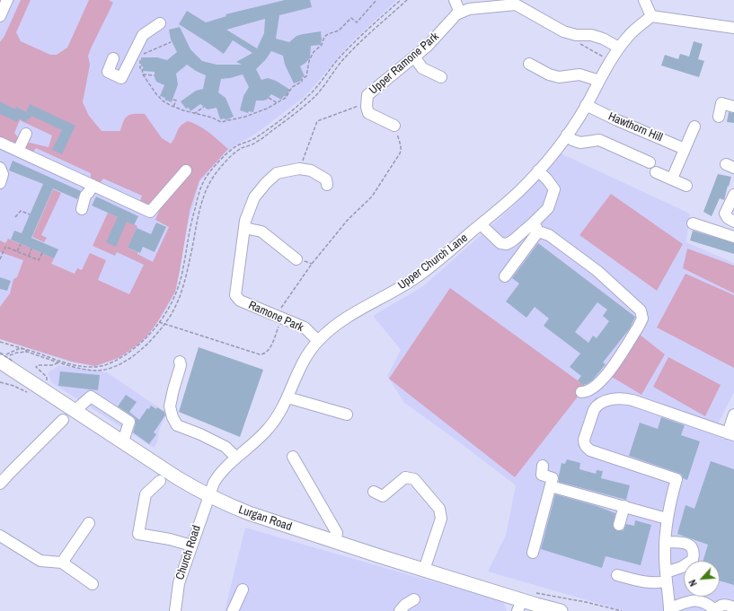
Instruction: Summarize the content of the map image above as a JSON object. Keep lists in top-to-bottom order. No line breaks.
{"streets":{"main road":["Lurgan Road"],"street":["Upper Ramone Park","Hawthorn Hill","Upper Church Lane","Ramone Park","Church Road"]},"crossings":[["Upper Ramone Park","Upper Church Lane"],["Hawthorn Hill","Upper Church Lane"],["Upper Church Lane","Ramone Park"],["Upper Church Lane","Lurgan Road"],["Upper Church Lane","Church Road"],["Lurgan Road","Church Road"]],"north":"bottom left"}
